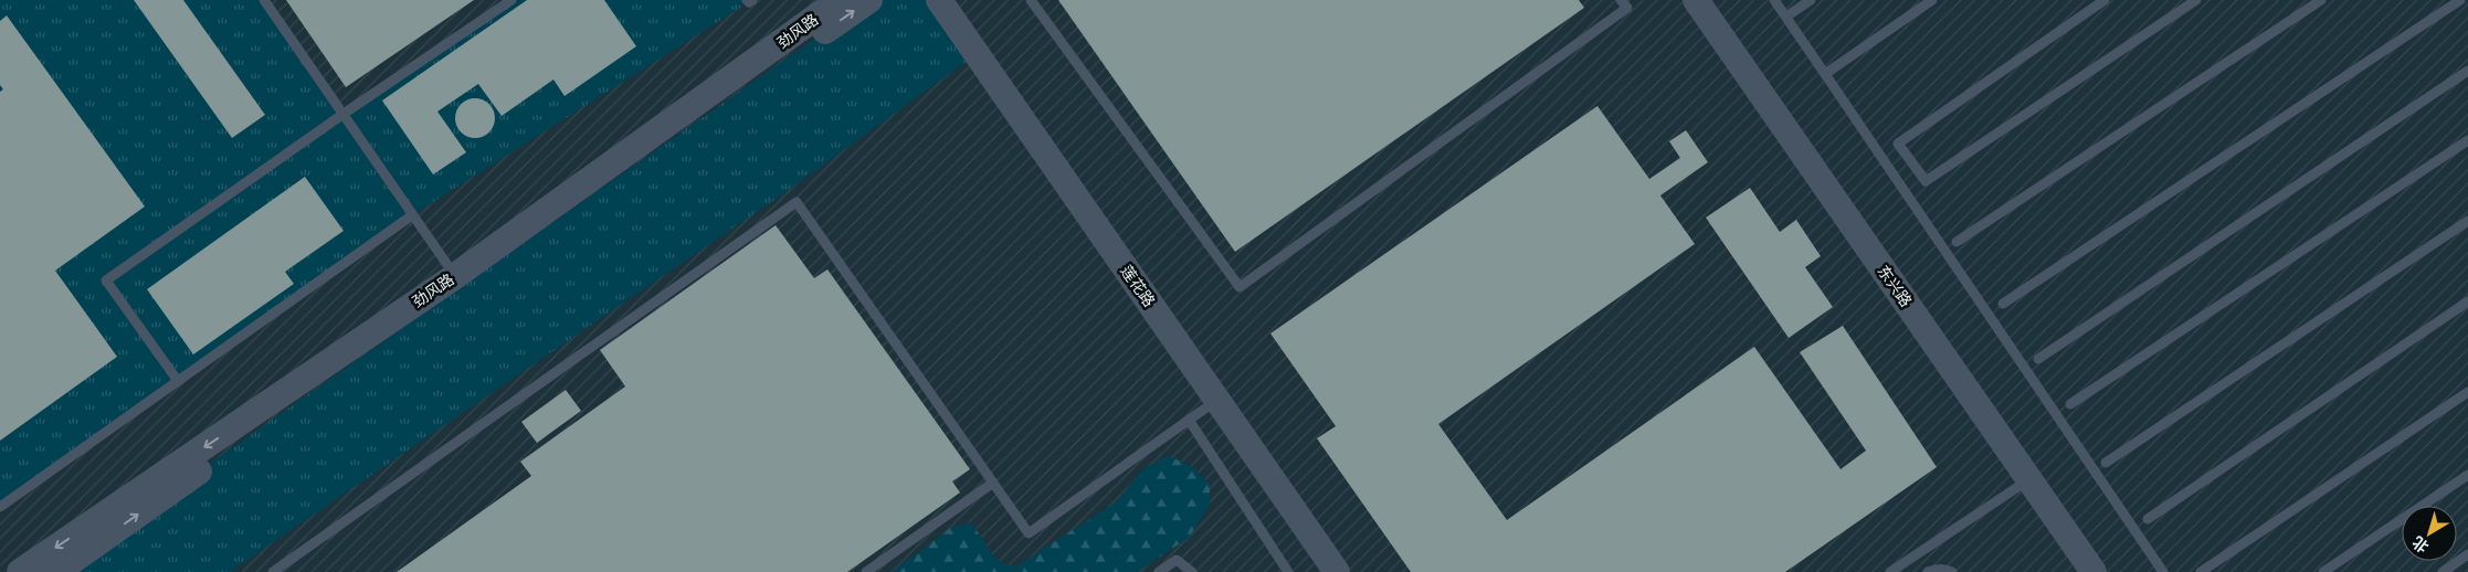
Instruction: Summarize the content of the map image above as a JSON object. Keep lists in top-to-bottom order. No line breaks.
{"streets":{"street":["劲风路","莲花路","东兴路"]},"north":"bottom left"}
